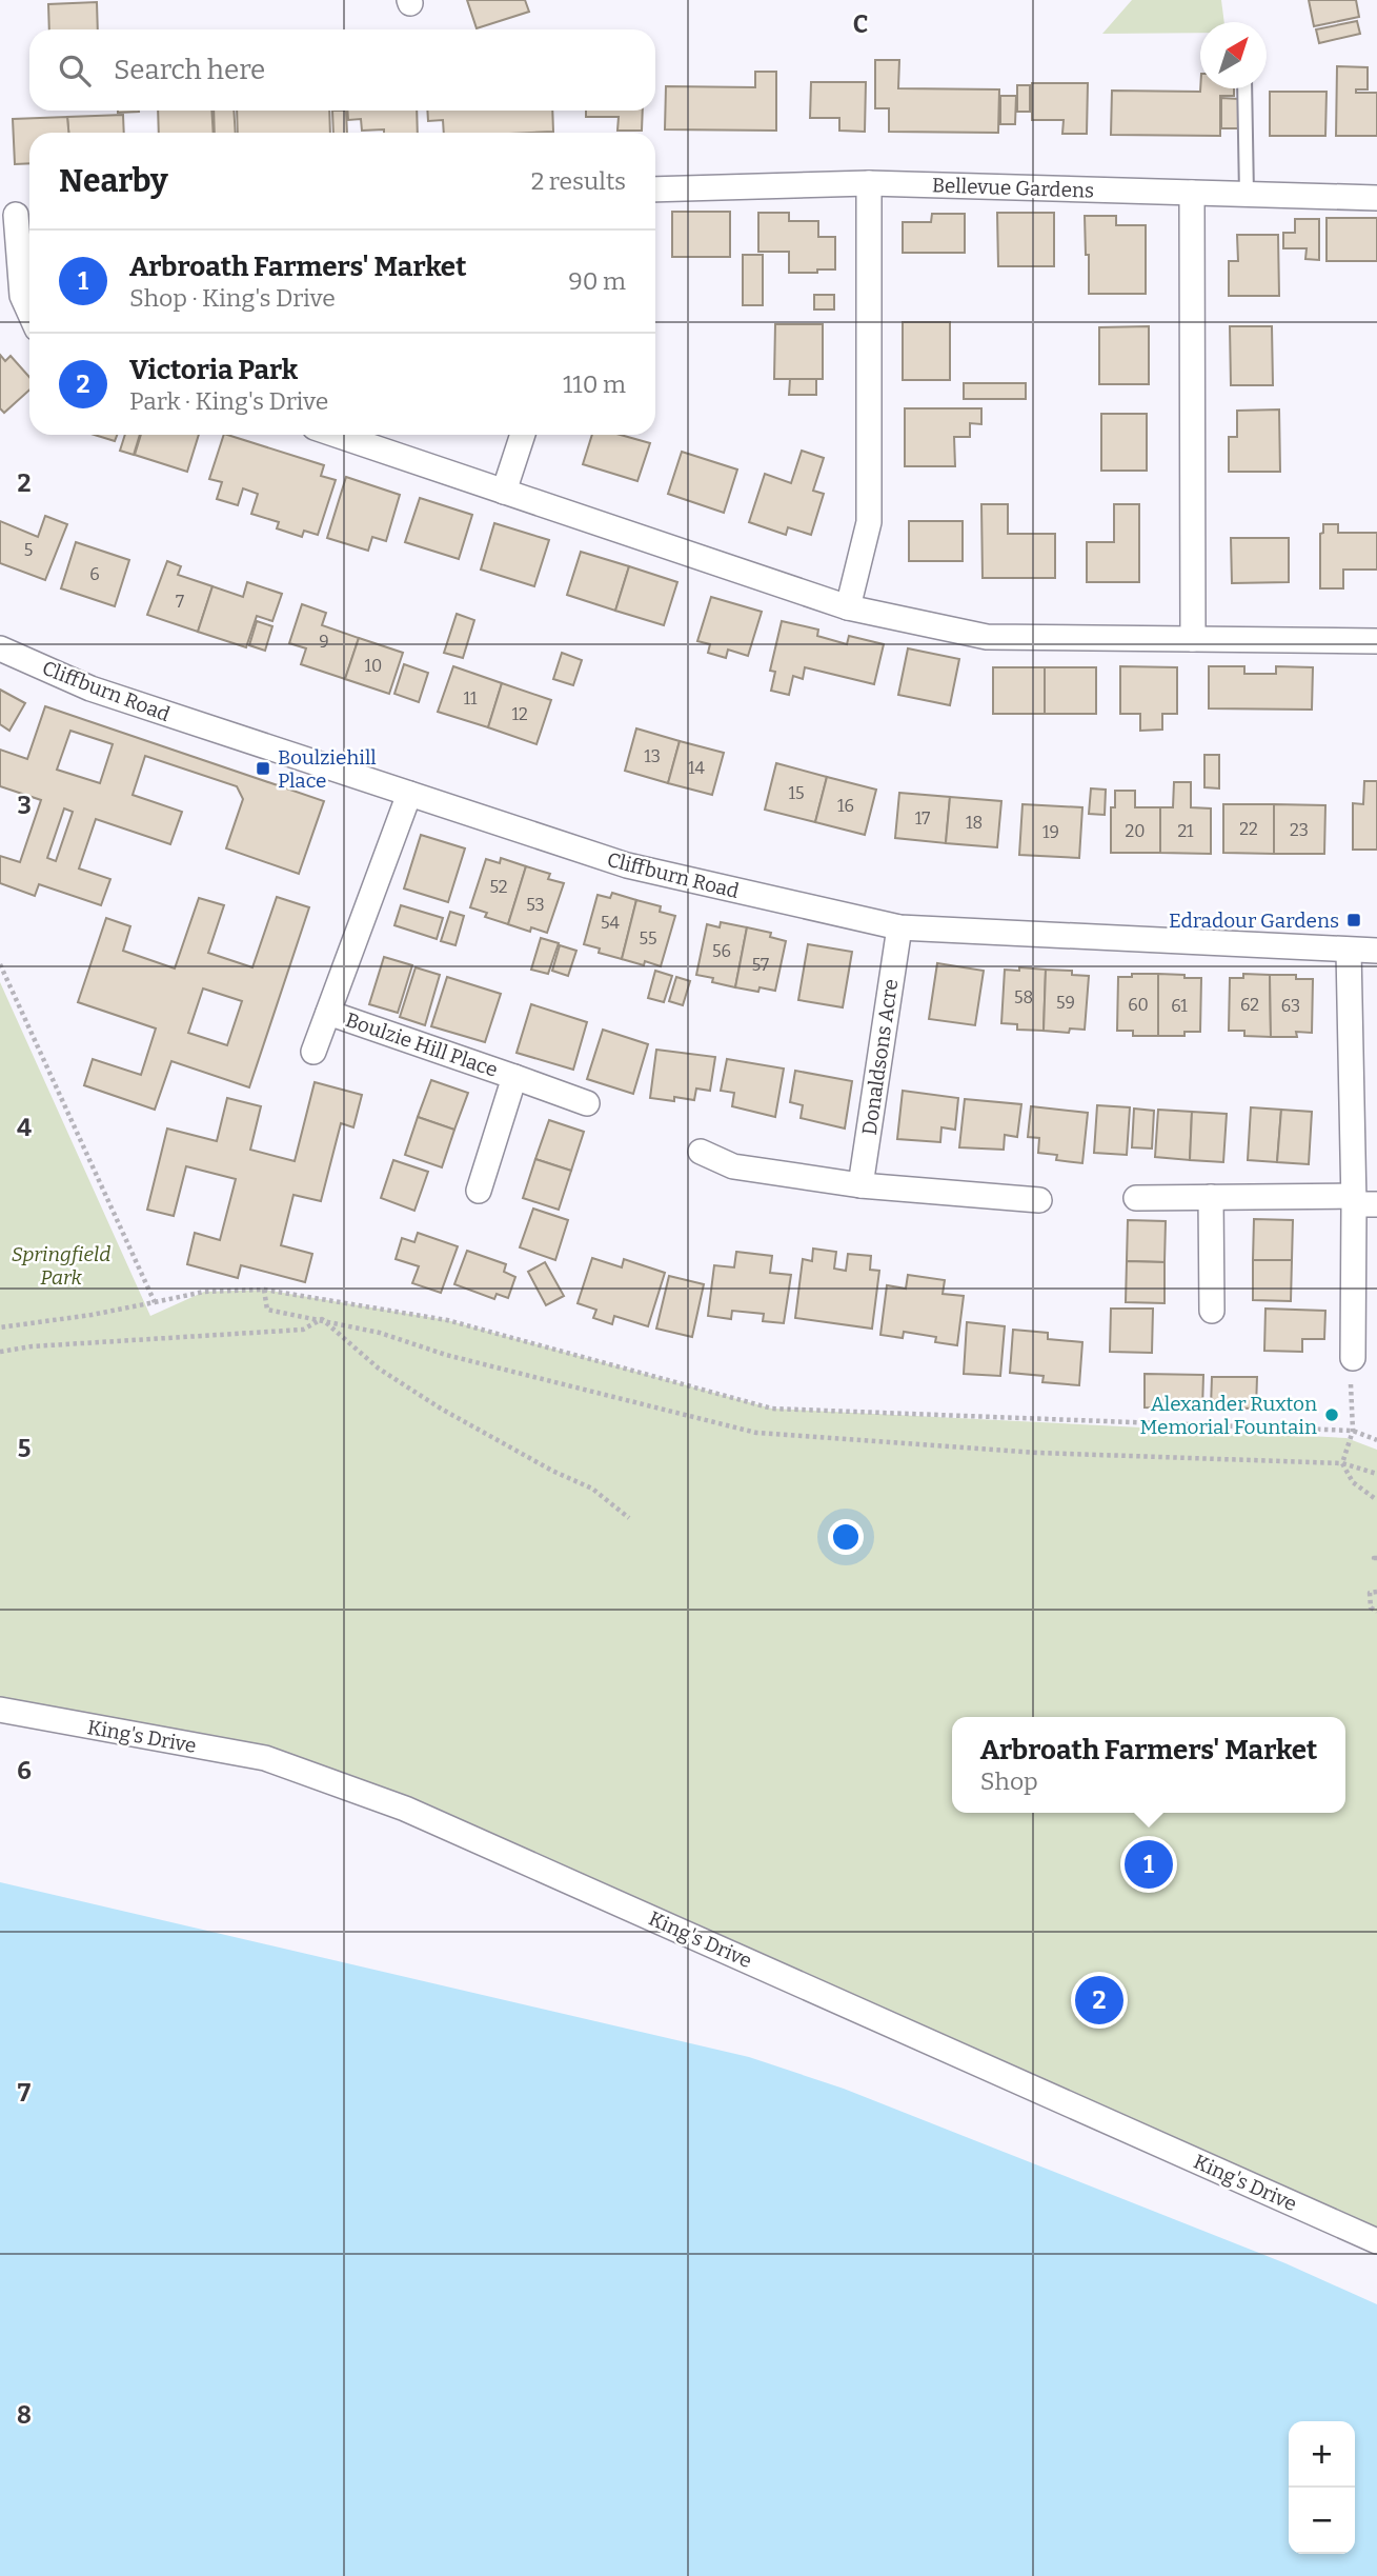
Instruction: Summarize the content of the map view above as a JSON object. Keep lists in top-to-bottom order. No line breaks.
{"streets":{"street":["Bellevue Gardens","Cliffburn Road","Boulzie Hill Place","Donaldsons Acre","King's Drive"]},"crossings":[["Cliffburn Road","Donaldsons Acre"]],"parks":["Springfield Park"],"places":{"transit":["Boulziehill Place","Edradour Gardens"],"other":["Alexander Ruxton Memorial Fountain"]},"house_numbers":["5","6","7","9","10","11","12","13","14","15","16","17","18","22","23","20","21","19","52","53","54","55","56","57","58","59","60","62","61","63"],"north":"top right","page":{"search":"Search here","heading":["Nearby","2 results"],"list":[{"mark":"1","name":"Arbroath Farmers' Market","note":"Shop · King's Drive","value":"90 m"},{"mark":"2","name":"Victoria Park","note":"Park · King's Drive","value":"110 m"}],"popup":["Arbroath Farmers' Market","Shop"],"pins":["1","2"],"map_buttons":["+","−"]},"grid":{"columns":["C"],"rows":["2","3","4","5","6","7","8"]}}
